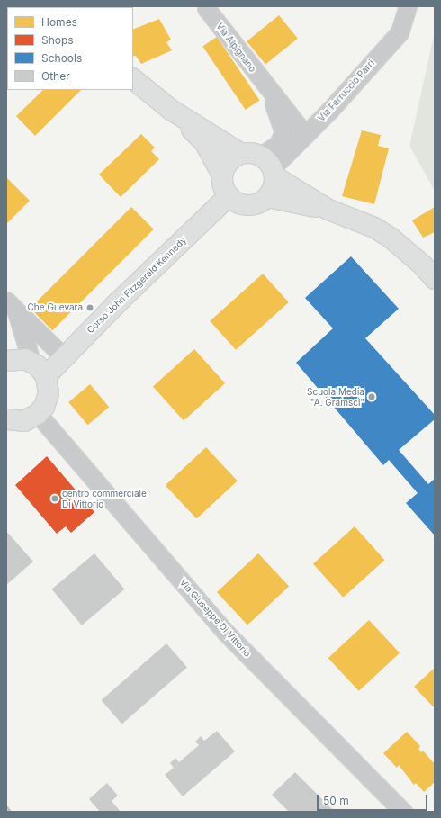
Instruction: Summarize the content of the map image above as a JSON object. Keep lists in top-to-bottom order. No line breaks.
{"streets":{"street":["Via Alpignano","Via Ferruccio Parri","Corso John Fitzgerald Kennedy","Via Giuseppe Di Vittorio"]},"crossings":[["Via Alpignano","Via Ferruccio Parri"],["Via Alpignano","Corso John Fitzgerald Kennedy"],["Via Ferruccio Parri","Corso John Fitzgerald Kennedy"]],"places":["Che Guevara","Scuola Media \"A. Gramsci\"","centro commerciale Di Vittorio"],"legend":["Homes","Shops","Schools","Other"],"scale_bar":"50 m"}
